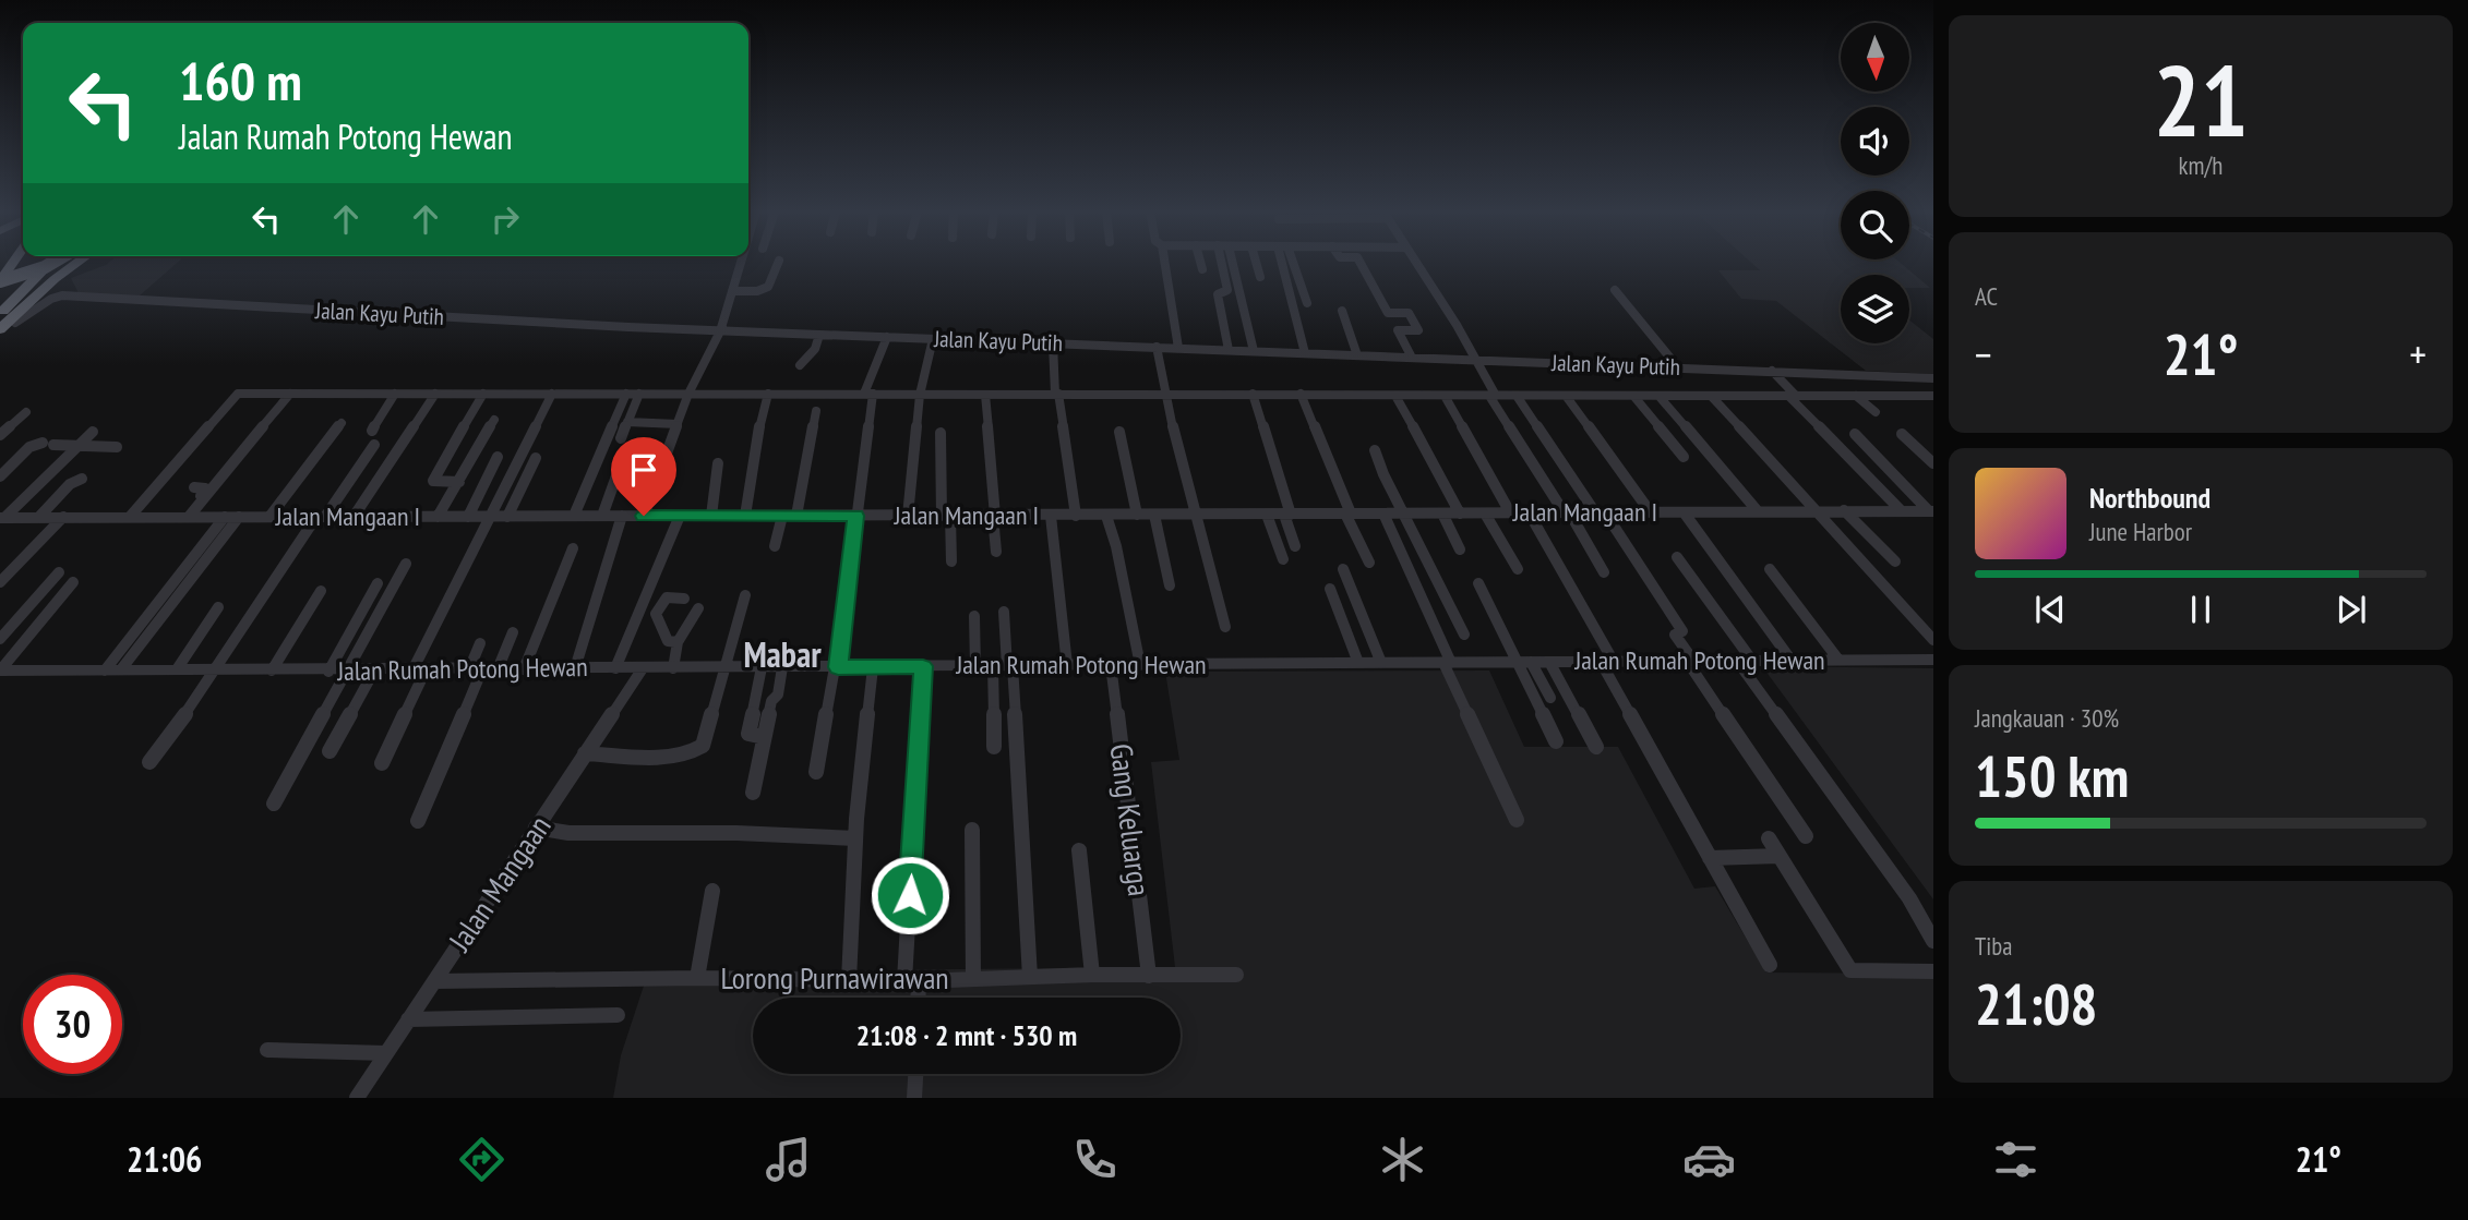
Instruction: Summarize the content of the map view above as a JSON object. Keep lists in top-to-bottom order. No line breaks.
{"streets":{"street":["Jalan Kayu Putih","Jalan Mangaan I","Jalan Rumah Potong Hewan","Gang Keluarga","Jalan Mangaan","Lorong Purnawirawan"]},"crossings":[["Jalan Rumah Potong Hewan","Gang Keluarga"],["Jalan Rumah Potong Hewan","Jalan Mangaan"],["Gang Keluarga","Lorong Purnawirawan"],["Jalan Mangaan","Lorong Purnawirawan"]],"districts":["Mabar"],"north":"bottom","page":{"tile":[["21","km/h"],"AC",["Jangkauan · 30%","150 km"],["Tiba","21:08"]],"turn":["160 m","Jalan Rumah Potong Hewan"],"heat":["−","21°","+"],"song":["Northbound","June Harbor"],"limit":"30","trip":"21:08 · 2 mnt · 530 m","tabs":["21:06","21°"]}}
